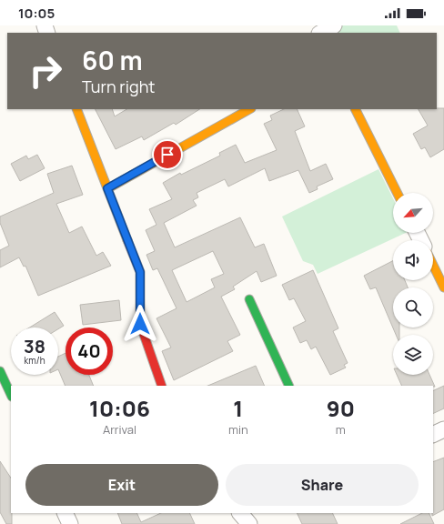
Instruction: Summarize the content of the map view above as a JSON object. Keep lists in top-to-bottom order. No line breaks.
{"north":"bottom left","page":{"status":"10:05","turn":["60 m","Turn right"],"speed":"38 km/h","limit":"40","eta":["10:06","Arrival","1","min","90","m"],"buttons":["Exit","Share"]}}
